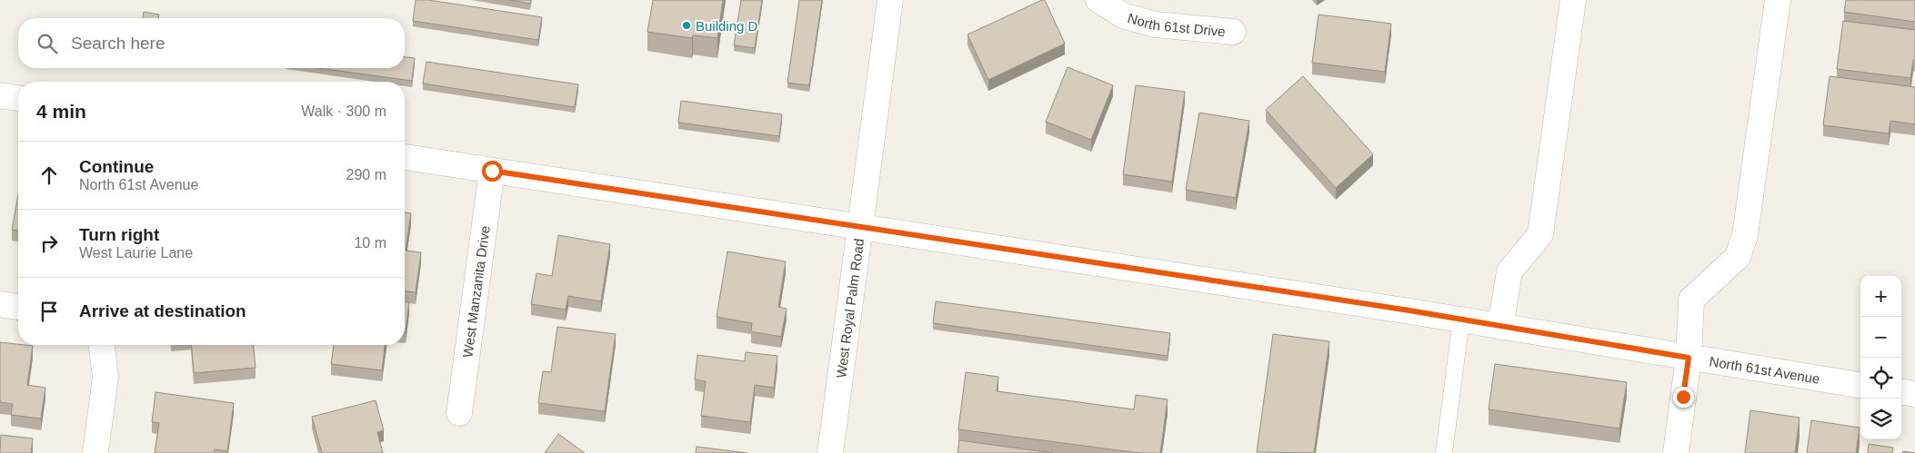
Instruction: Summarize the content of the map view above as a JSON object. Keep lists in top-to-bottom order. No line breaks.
{"streets":{"street":["North 61st Drive","West Manzanita Drive","West Royal Palm Road","North 61st Avenue"]},"crossings":[["West Manzanita Drive","North 61st Avenue"],["West Royal Palm Road","North 61st Avenue"]],"places":["Building D"],"page":{"search":"Search here","heading":["4 min","Walk · 300 m"],"list":[["Continue","North 61st Avenue","290 m"],["Turn right","West Laurie Lane","10 m"],"Arrive at destination"],"map_buttons":["+","−"]}}
